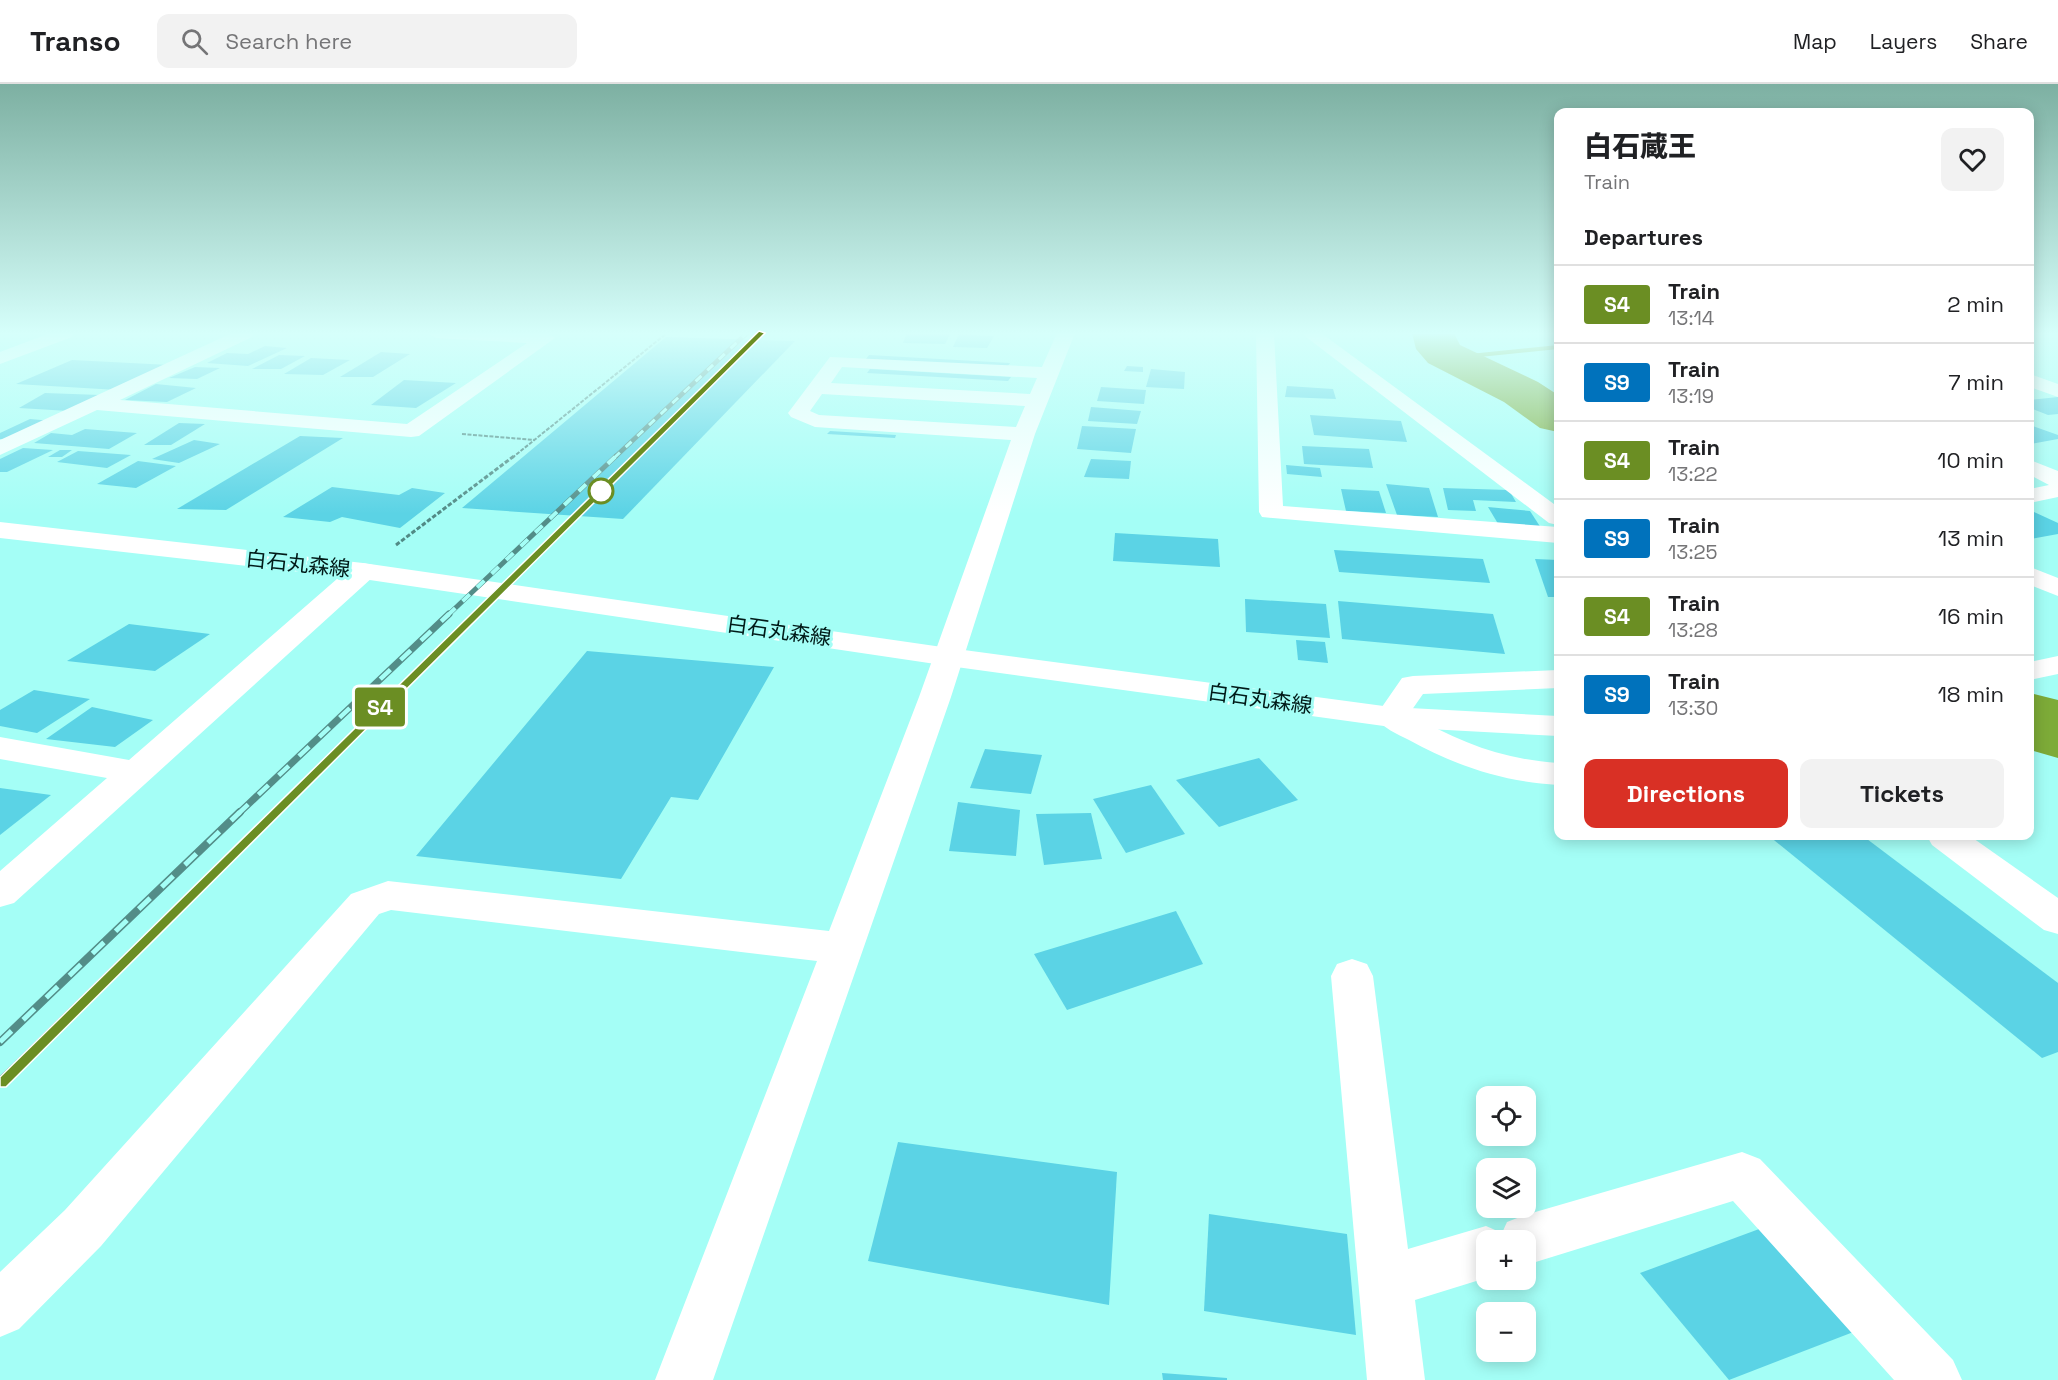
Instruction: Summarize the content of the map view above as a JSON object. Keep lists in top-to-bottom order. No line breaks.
{"streets":{"street":["白石丸森線"]},"page":{"header":"Transo","search":"Search here","nav":["Map","Layers","Share"],"on_map":"S4","heading":[["白石蔵王","Train"],"Departures"],"list":[{"mark":"S4","name":"Train","note":"13:14","value":"2 min"},{"mark":"S9","name":"Train","note":"13:19","value":"7 min"},{"mark":"S4","name":"Train","note":"13:22","value":"10 min"},{"mark":"S9","name":"Train","note":"13:25","value":"13 min"},{"mark":"S4","name":"Train","note":"13:28","value":"16 min"},{"mark":"S9","name":"Train","note":"13:30","value":"18 min"}],"buttons":["Directions","Tickets"],"map_buttons":["+","−"]}}
